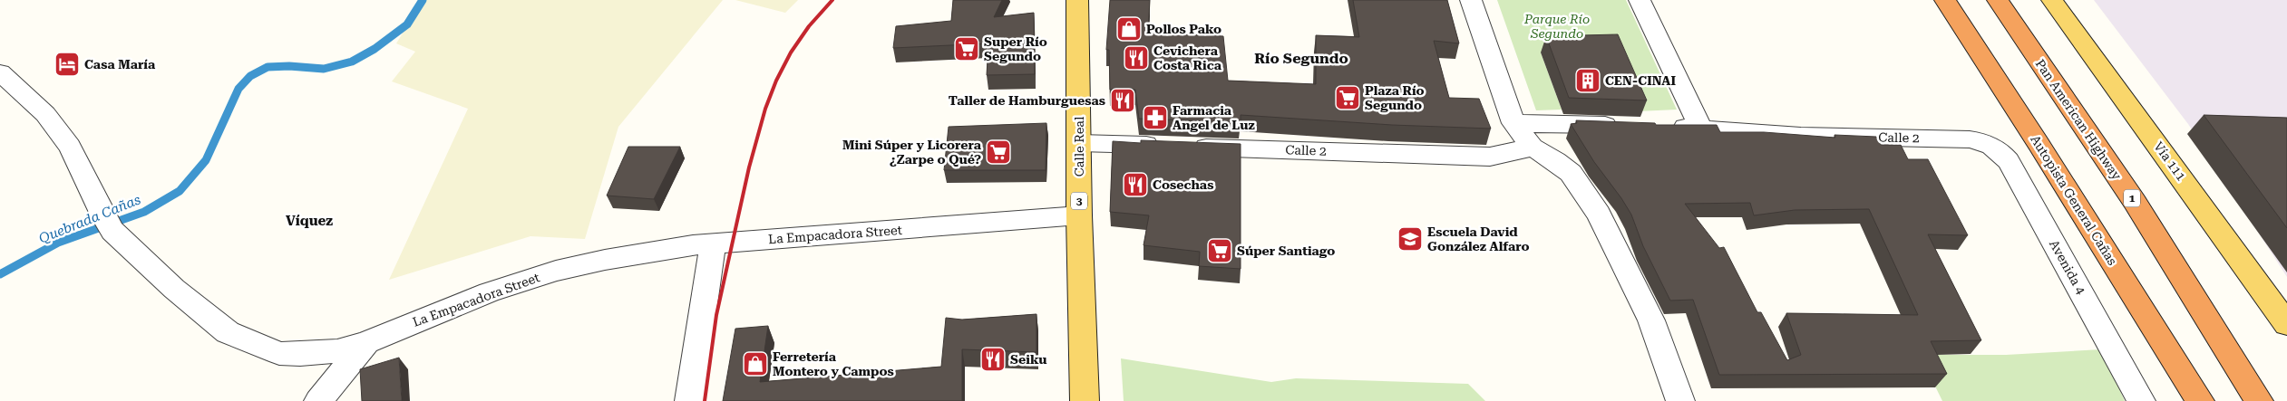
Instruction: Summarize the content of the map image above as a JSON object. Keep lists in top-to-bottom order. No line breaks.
{"streets":{"highway":["Pan American Highway","1","Autopista General Cañas"],"main road":["Calle Real","Vía 111","3"],"street":["Calle 2","La Empacadora Street","Avenida 4"]},"crossings":[["Calle 2","Calle Real"],["Calle 2","Avenida 4"],["Calle Real","La Empacadora Street"]],"districts":["Río Segundo","Víquez"],"water":["Quebrada Cañas"],"parks":["Parque Río Segundo"],"places":{"shop":["Pollos Pako","Ferretería Montero y Campos"],"supermarket":["Super Río Segundo","Plaza Río Segundo","Mini Súper y Licorera ¿Zarpe o Qué?","Súper Santiago"],"restaurant":["Cevichera Costa Rica","Taller de Hamburguesas","Cosechas","Seiku"],"hotel":["Casa María"],"building":["CEN-CINAI"],"pharmacy":["Farmacia Angel de Luz"],"school or university":["Escuela David González Alfaro"]}}
